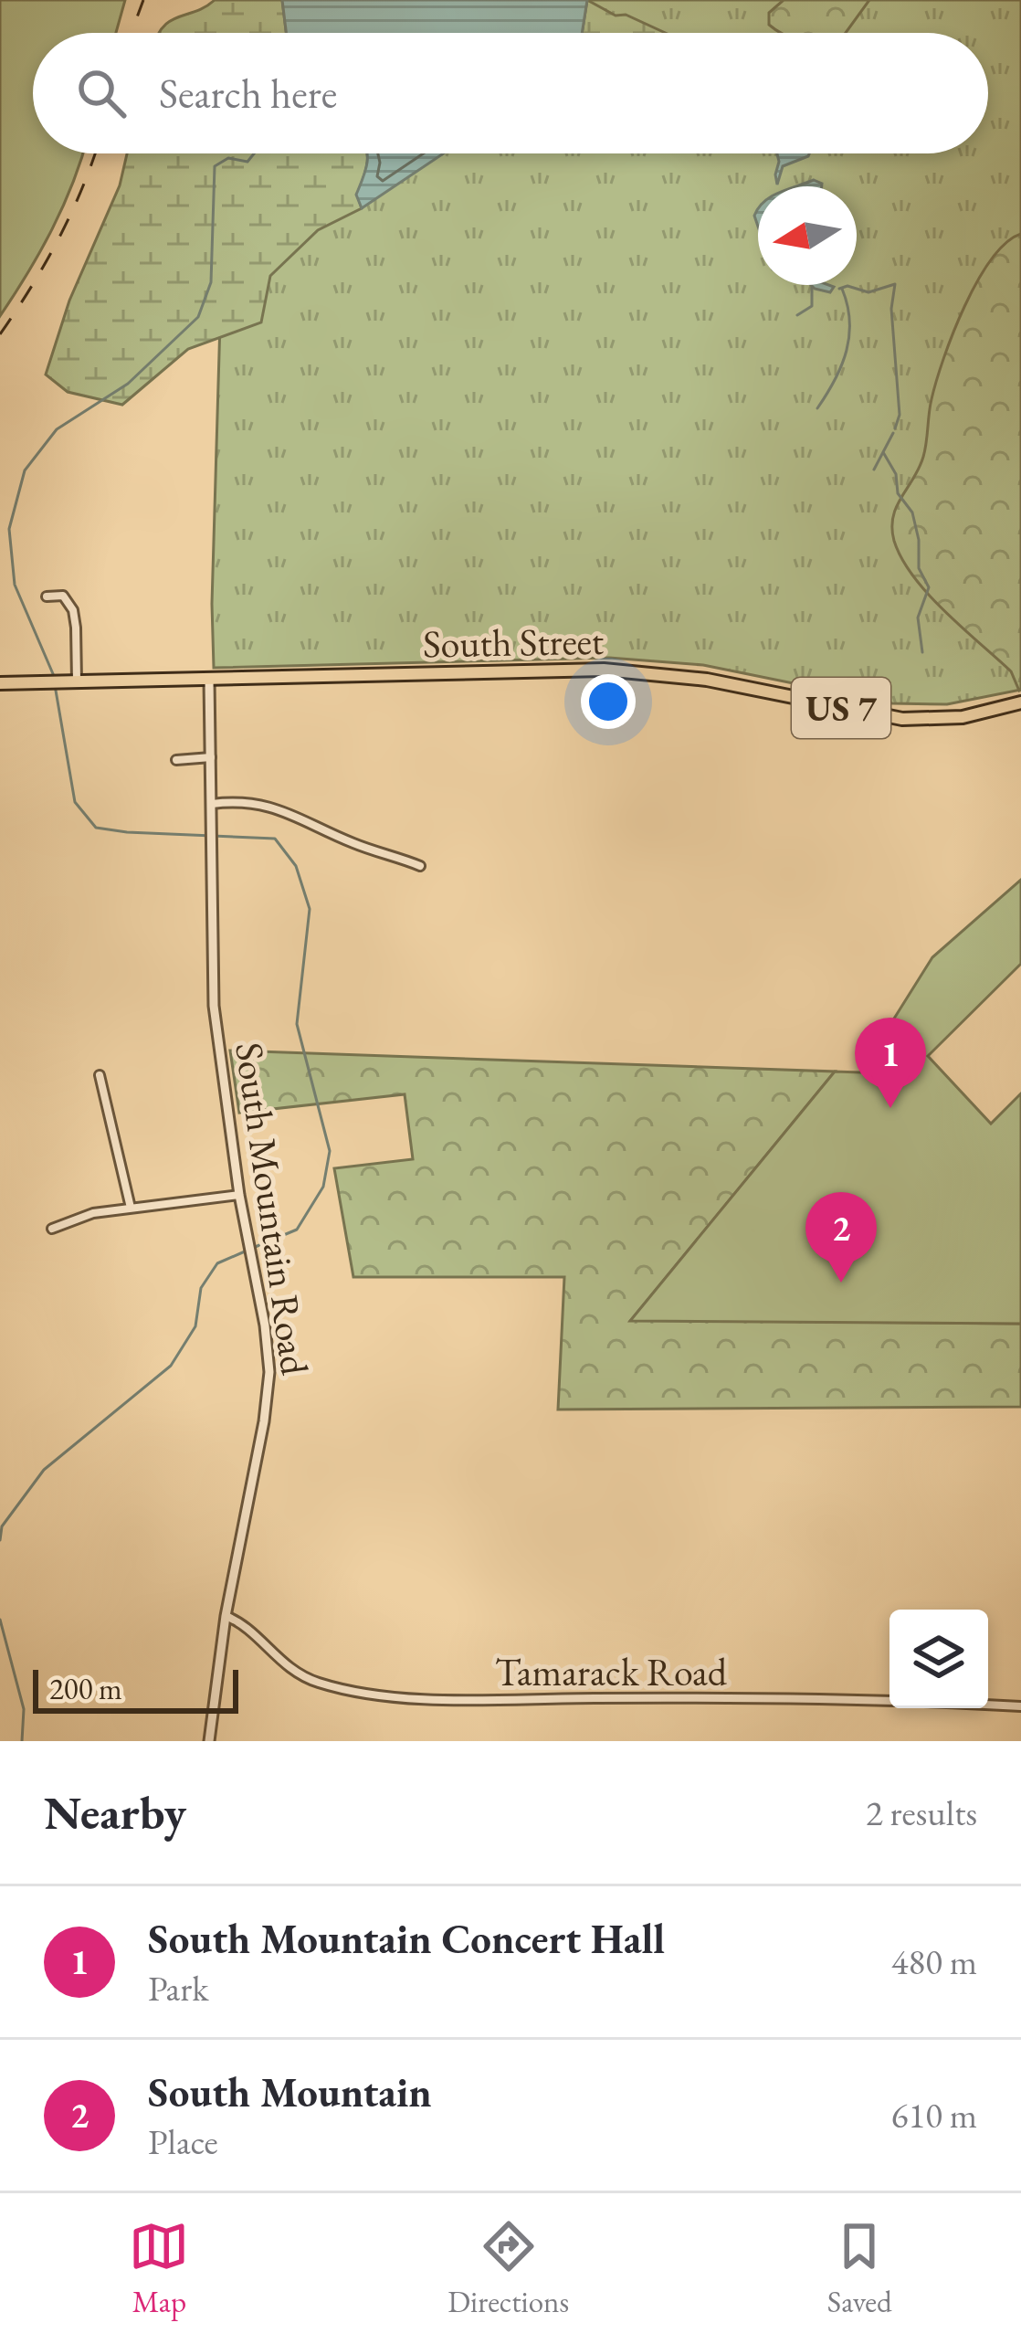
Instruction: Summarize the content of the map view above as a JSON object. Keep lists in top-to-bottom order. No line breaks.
{"streets":{"highway":["South Street","US 7"],"street":["South Mountain Road","Tamarack Road"]},"crossings":[["South Street","South Mountain Road"],["South Mountain Road","Tamarack Road"]],"scale_bar":"200 m","north":"left","page":{"search":"Search here","pins":["1","2"],"scale":"200 m","heading":["Nearby","2 results"],"list":[{"mark":"1","name":"South Mountain Concert Hall","note":"Park","value":"480 m"},{"mark":"2","name":"South Mountain","note":"Place","value":"610 m"}],"nav":["Map","Directions","Saved"]}}
